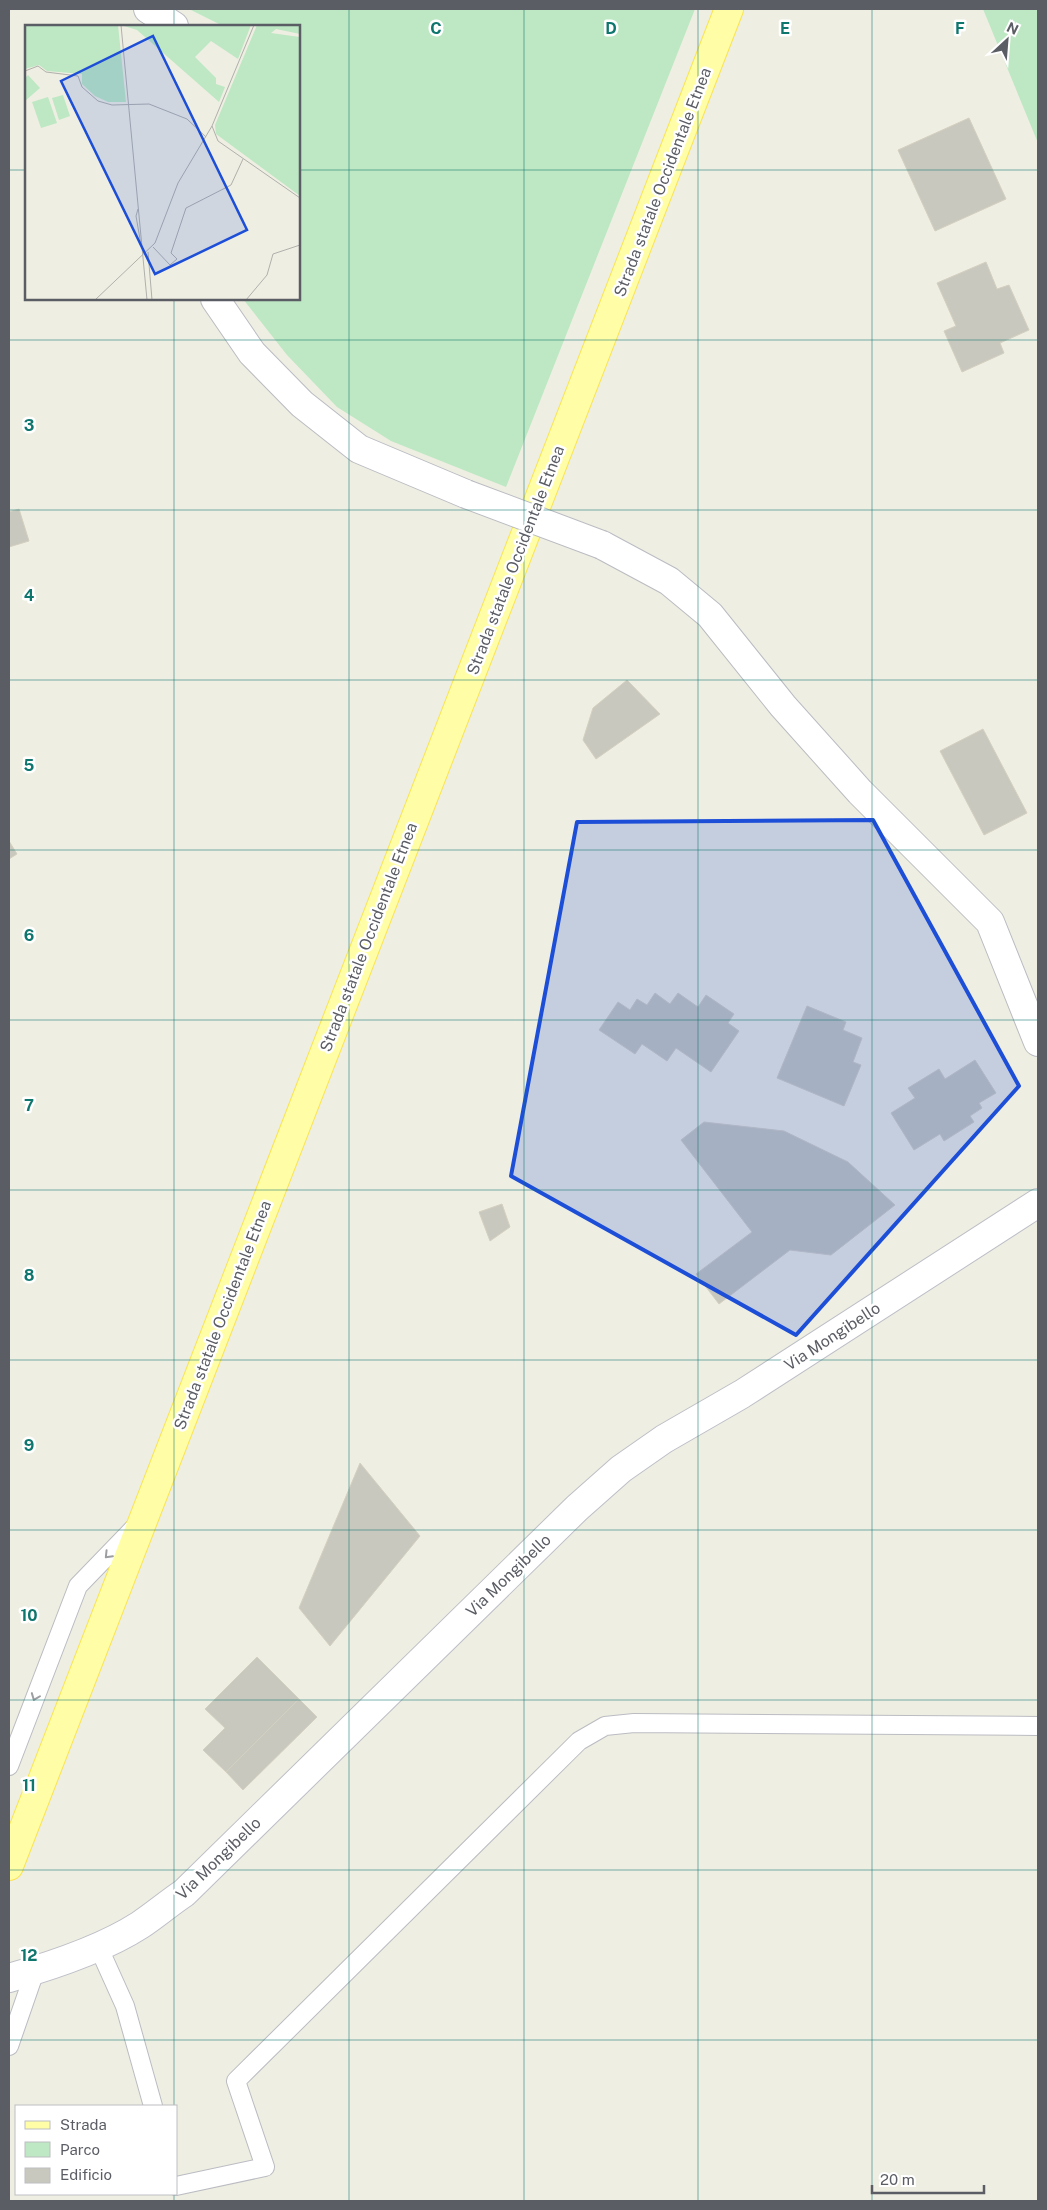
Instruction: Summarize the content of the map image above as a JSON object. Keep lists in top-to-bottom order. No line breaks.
{"streets":{"main road":["Strada statale Occidentale Etnea"],"street":["Via Mongibello"]},"legend":["Strada","Parco","Edificio"],"scale_bar":"20 m","north":"top right","grid":{"columns":["C","D","E","F"],"rows":["3","4","5","6","7","8","9","10","11","12"]}}
